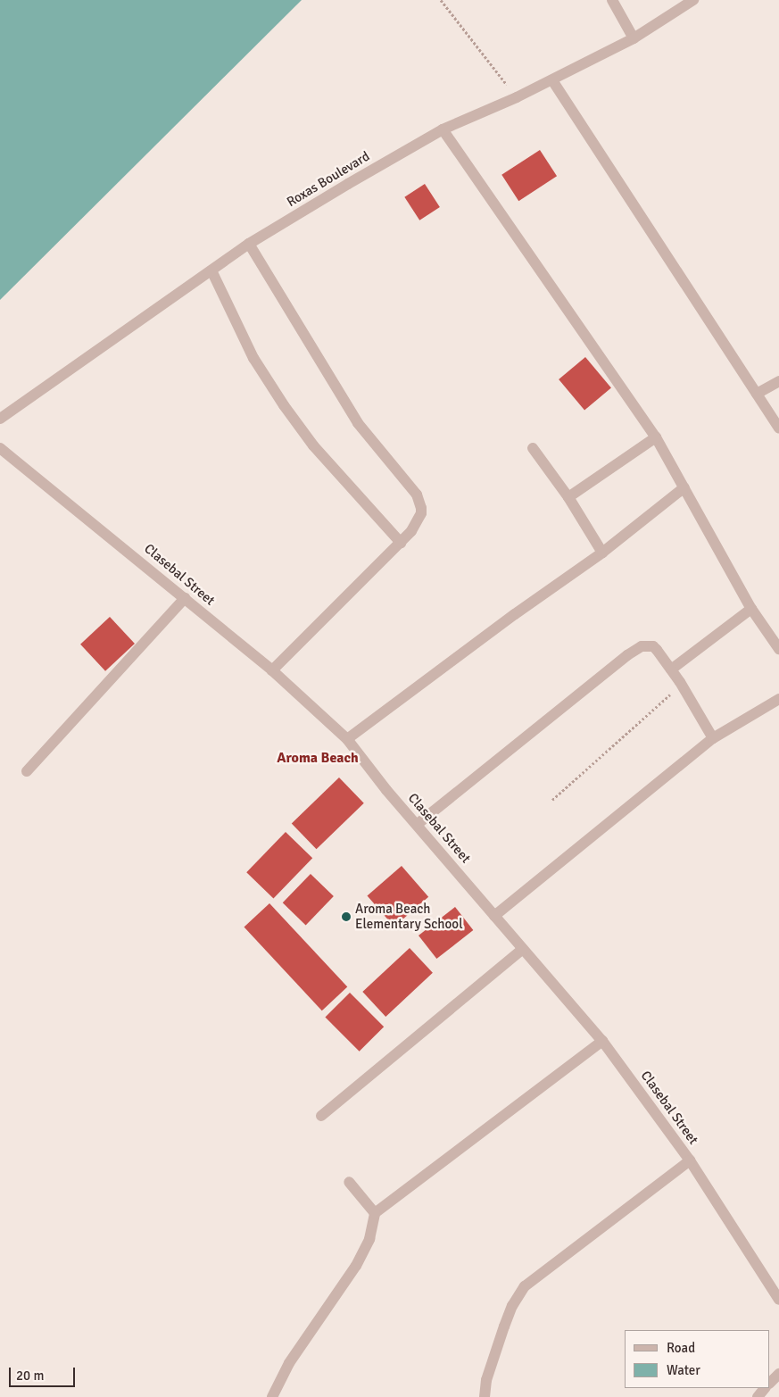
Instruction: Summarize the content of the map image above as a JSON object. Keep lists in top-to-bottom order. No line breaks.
{"streets":{"street":["Roxas Boulevard","Clasebal Street"]},"districts":["Aroma Beach"],"places":["Aroma Beach Elementary School"],"legend":["Road","Water"],"scale_bar":"20 m"}
